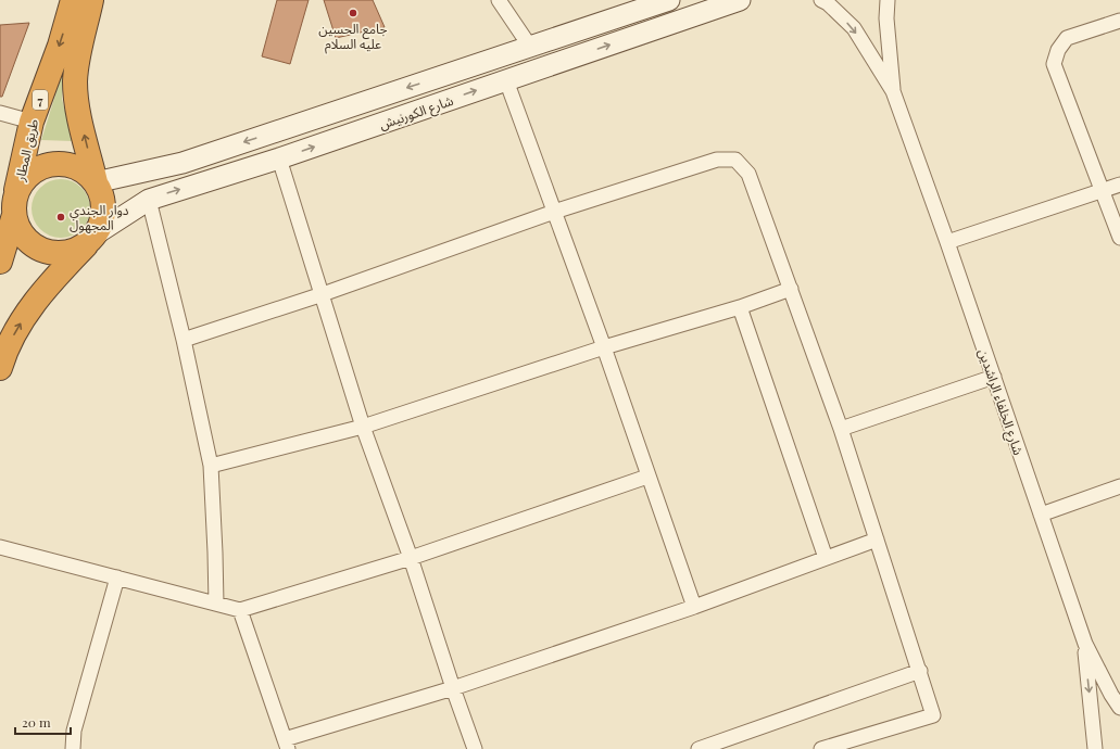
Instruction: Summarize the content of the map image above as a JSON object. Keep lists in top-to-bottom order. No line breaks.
{"streets":{"highway":["7","طريق المطار"],"street":["شارع الكورنيش","شارع الخلفاء الراشدين"]},"crossings":[["شارع الكورنيش","طريق المطار"]],"places":["جامع الحسين عليه السلام","دوار الجندي المجهول"],"scale_bar":"20 m"}
